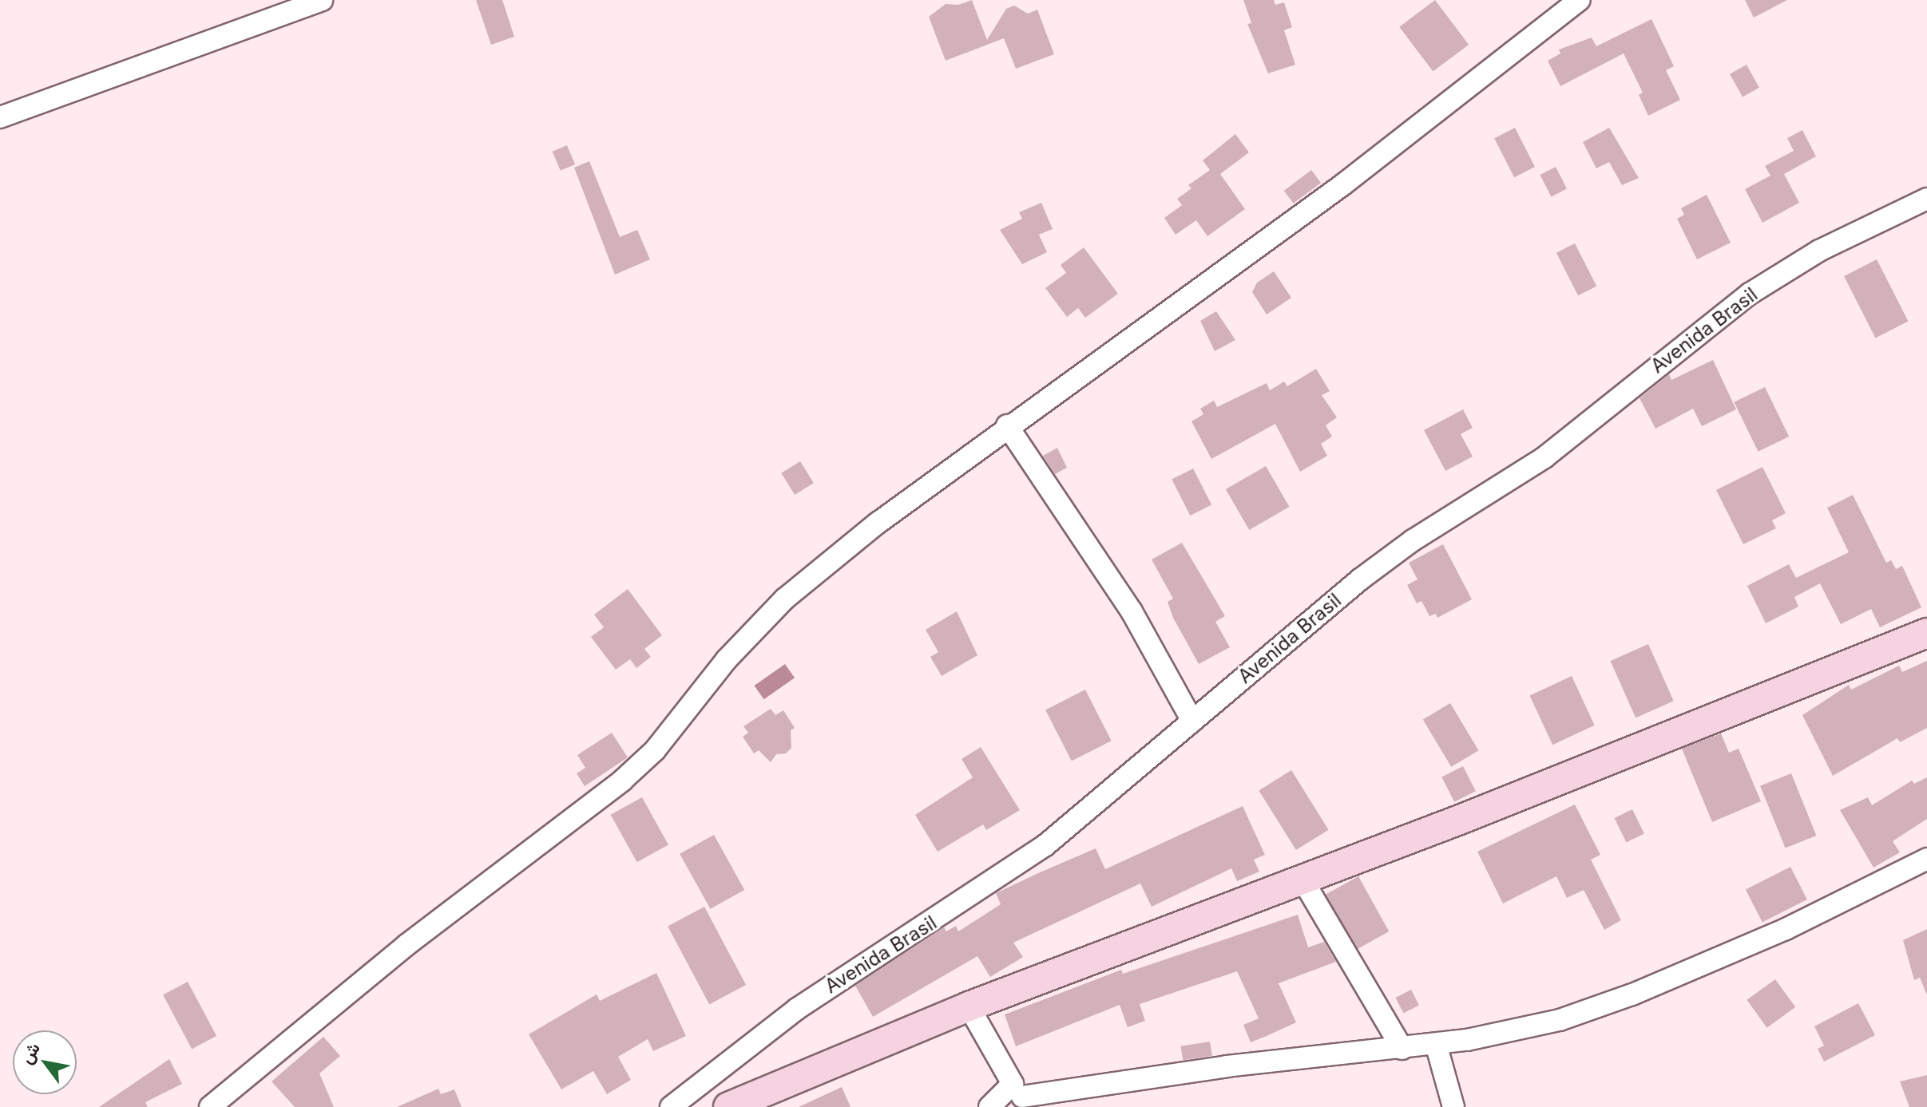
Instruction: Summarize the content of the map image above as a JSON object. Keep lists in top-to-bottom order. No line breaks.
{"streets":{"street":["Avenida Brasil"]},"north":"top left"}
